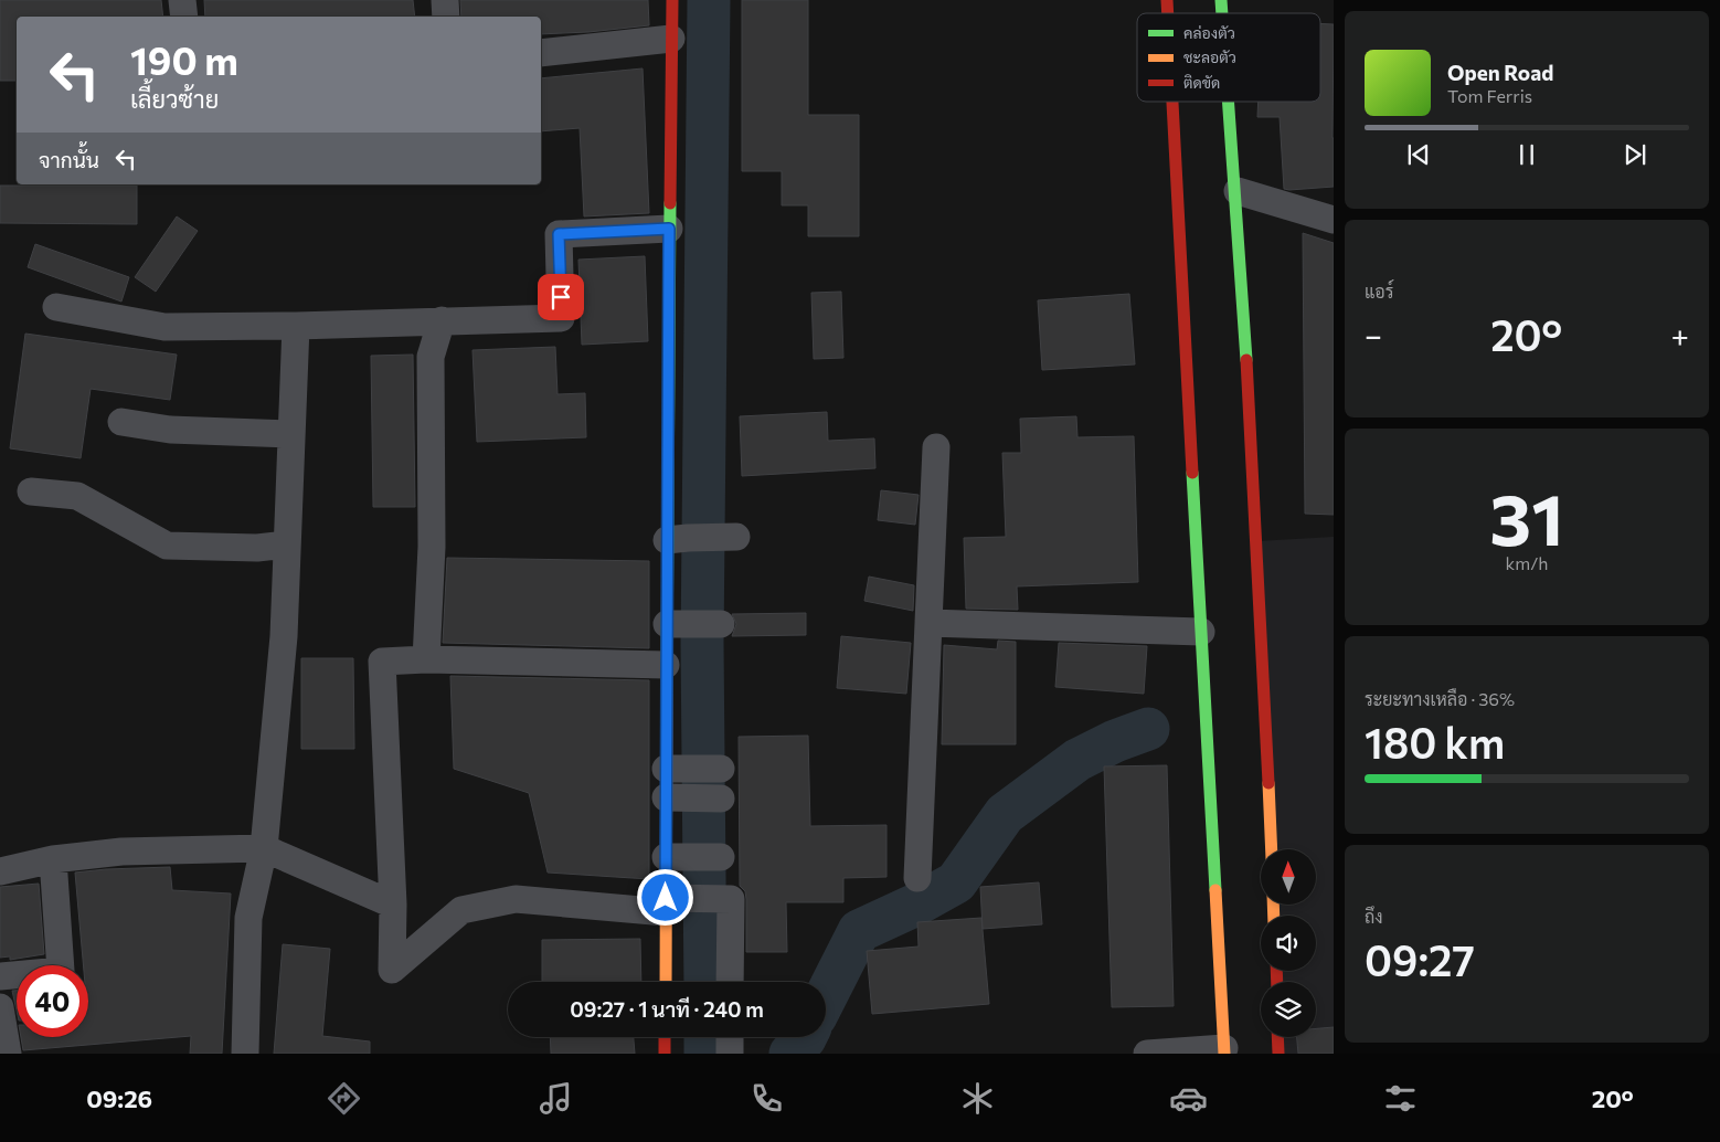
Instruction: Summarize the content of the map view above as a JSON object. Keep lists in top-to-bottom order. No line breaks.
{"legend":["คล่องตัว","ชะลอตัว","ติดขัด"],"north":"top","page":{"turn":["190 m","เลี้ยวซ้าย"],"song":["Open Road","Tom Ferris"],"then":"จากนั้น","tile":["แอร์",["31","km/h"],["ระยะทางเหลือ · 36%","180 km"],["ถึง","09:27"]],"heat":["−","20°","+"],"limit":"40","trip":"09:27 · 1 นาที · 240 m","tabs":["09:26","20°"]}}
